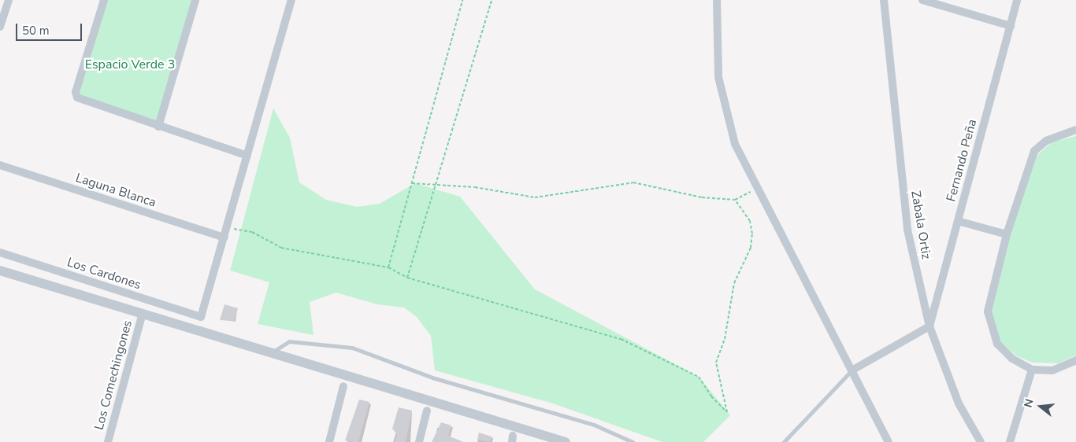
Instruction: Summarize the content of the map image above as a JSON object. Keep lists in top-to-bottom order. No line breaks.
{"streets":{"street":["Fernando Peña","Laguna Blanca","Zabala Ortiz","Los Cardones","Los Comechingones"]},"crossings":[["Fernando Peña","Zabala Ortiz"],["Laguna Blanca","Los Cardones"]],"parks":["Espacio Verde 3"],"scale_bar":"50 m","north":"left"}
